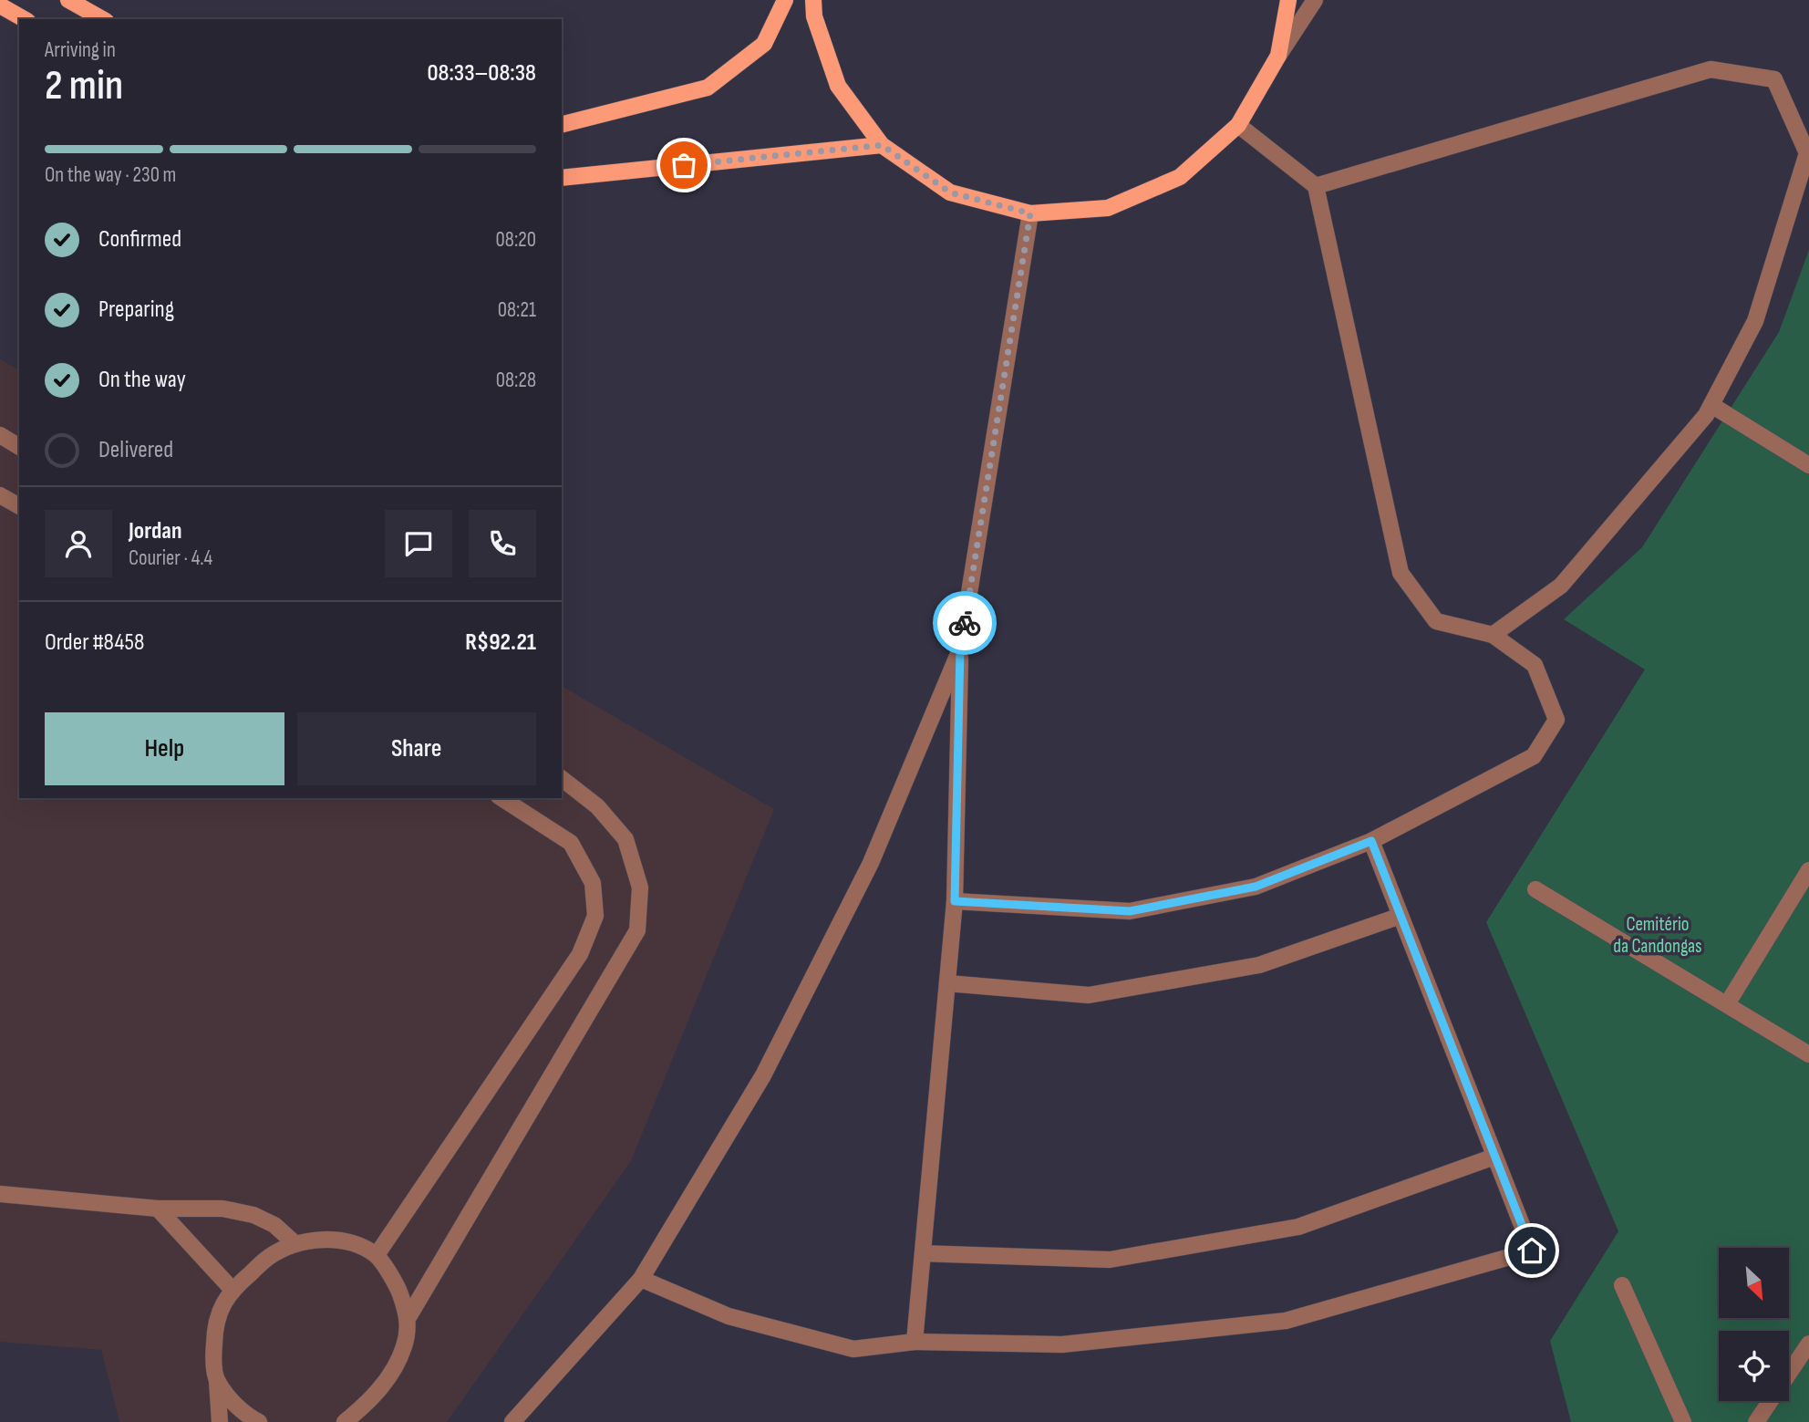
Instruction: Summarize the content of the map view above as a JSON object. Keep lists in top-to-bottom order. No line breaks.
{"parks":["Cemitério da Candongas"],"north":"bottom right","page":{"heading":["2 min","Arriving in","08:33–08:38"],"panel":["Jordan","Courier · 4.4","Order #8458","R$92.21"],"bar":"On the way · 230 m","list":[["Confirmed","08:20"],["Preparing","08:21"],["On the way","08:28"],"Delivered"],"buttons":["Help","Share"]}}
